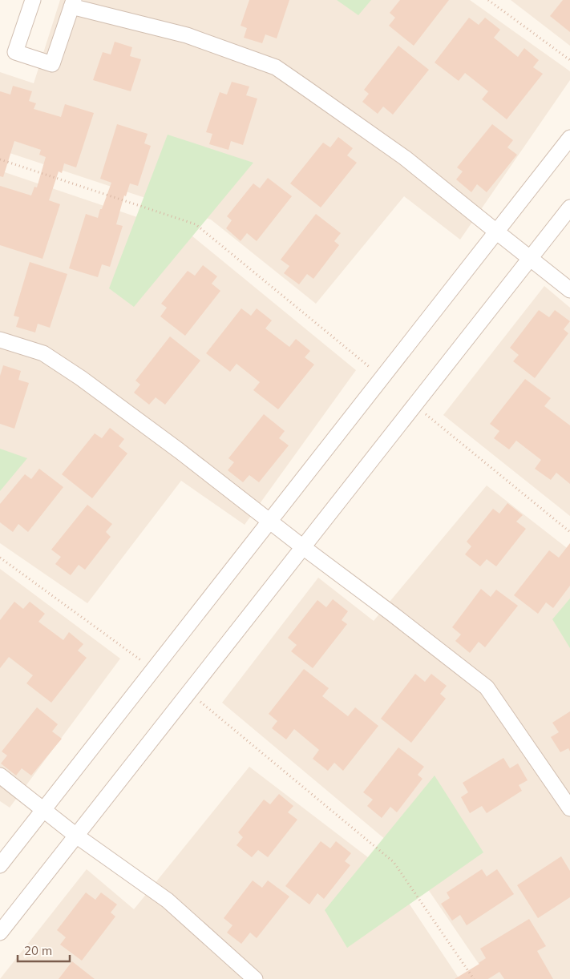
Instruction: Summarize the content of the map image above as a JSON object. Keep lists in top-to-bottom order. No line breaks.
{"scale_bar":"20 m"}
